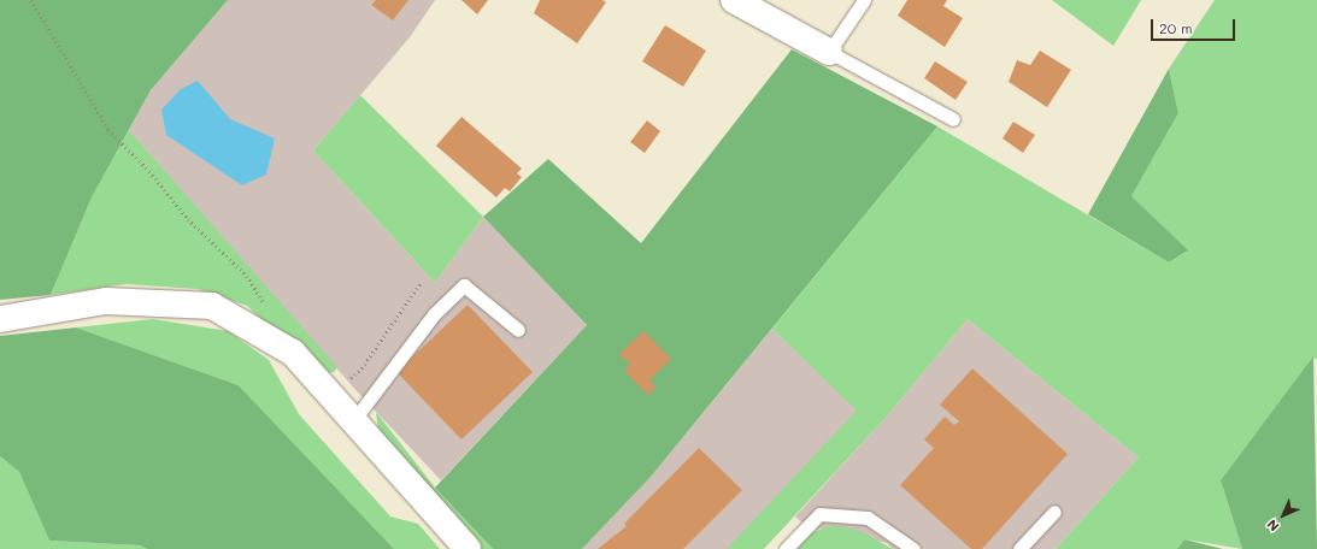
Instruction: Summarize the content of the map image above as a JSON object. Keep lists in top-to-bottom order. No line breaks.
{"scale_bar":"20 m","north":"bottom left"}
